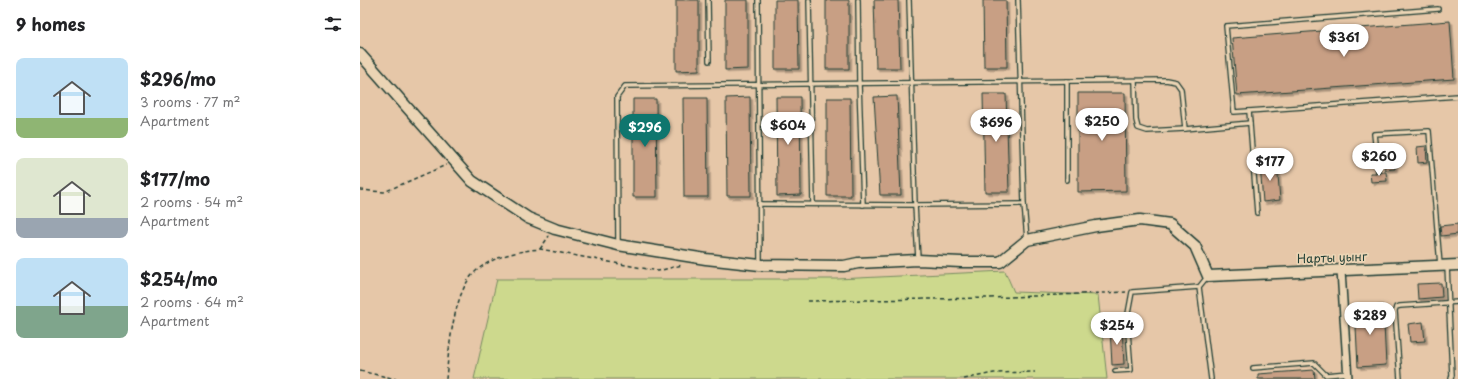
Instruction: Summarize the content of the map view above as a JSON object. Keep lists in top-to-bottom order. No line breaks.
{"streets":{"street":["Нарты уынг"]},"page":{"heading":"9 homes","price":["$361","$250","$696","$604","$296","$260","$177","$289","$254"],"list":[{"name":"$296/mo","note":"3 rooms · 77 m² · Apartment"},{"name":"$177/mo","note":"2 rooms · 54 m² · Apartment"},{"name":"$254/mo","note":"2 rooms · 64 m² · Apartment"}]}}
